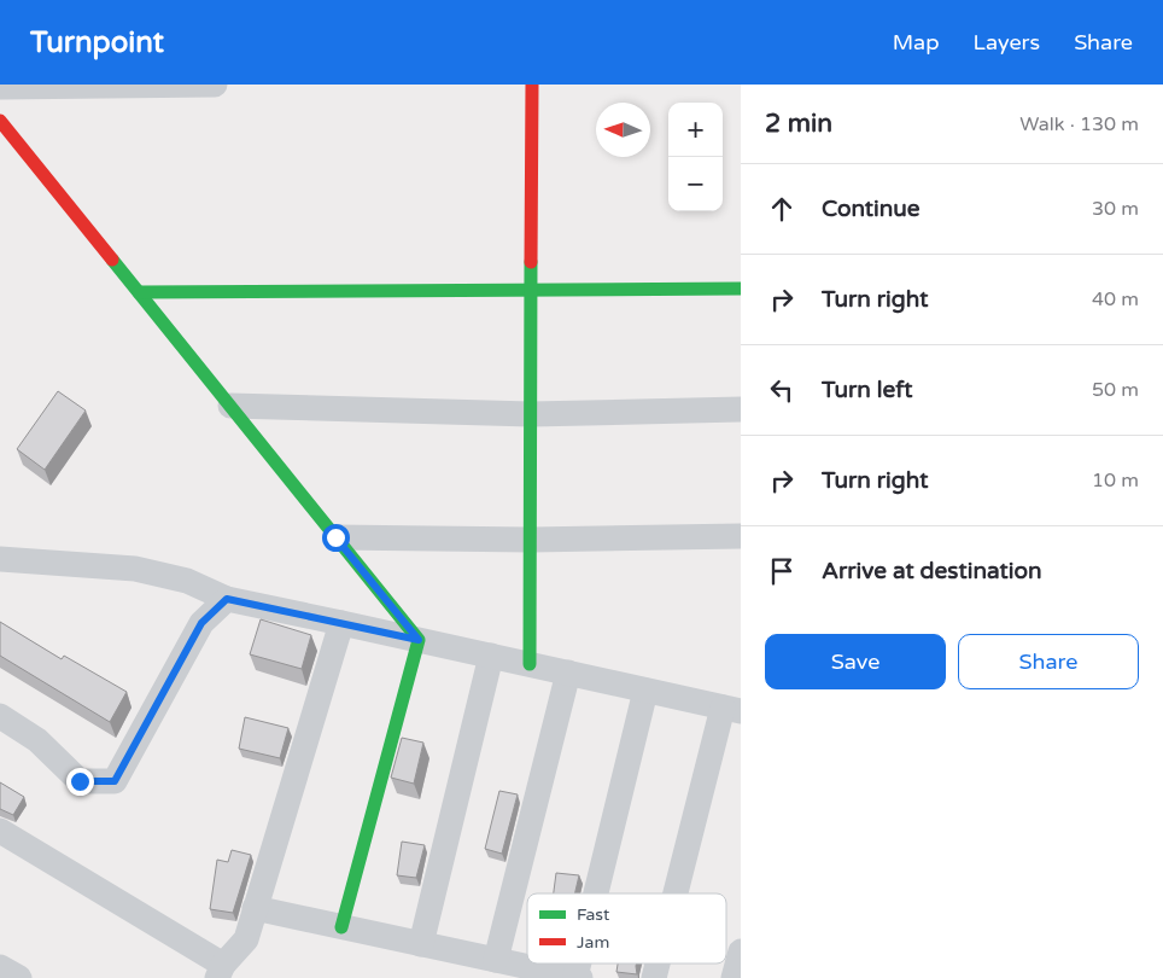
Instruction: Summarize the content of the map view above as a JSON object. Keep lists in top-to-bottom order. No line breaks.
{"legend":["Fast","Jam"],"north":"left","page":{"header":"Turnpoint","nav":["Map","Layers","Share"],"heading":["2 min","Walk · 130 m"],"map_buttons":["+","−"],"list":[["Continue","30 m"],["Turn right","40 m"],["Turn left","50 m"],["Turn right","10 m"],"Arrive at destination"],"buttons":["Save","Share"]}}
